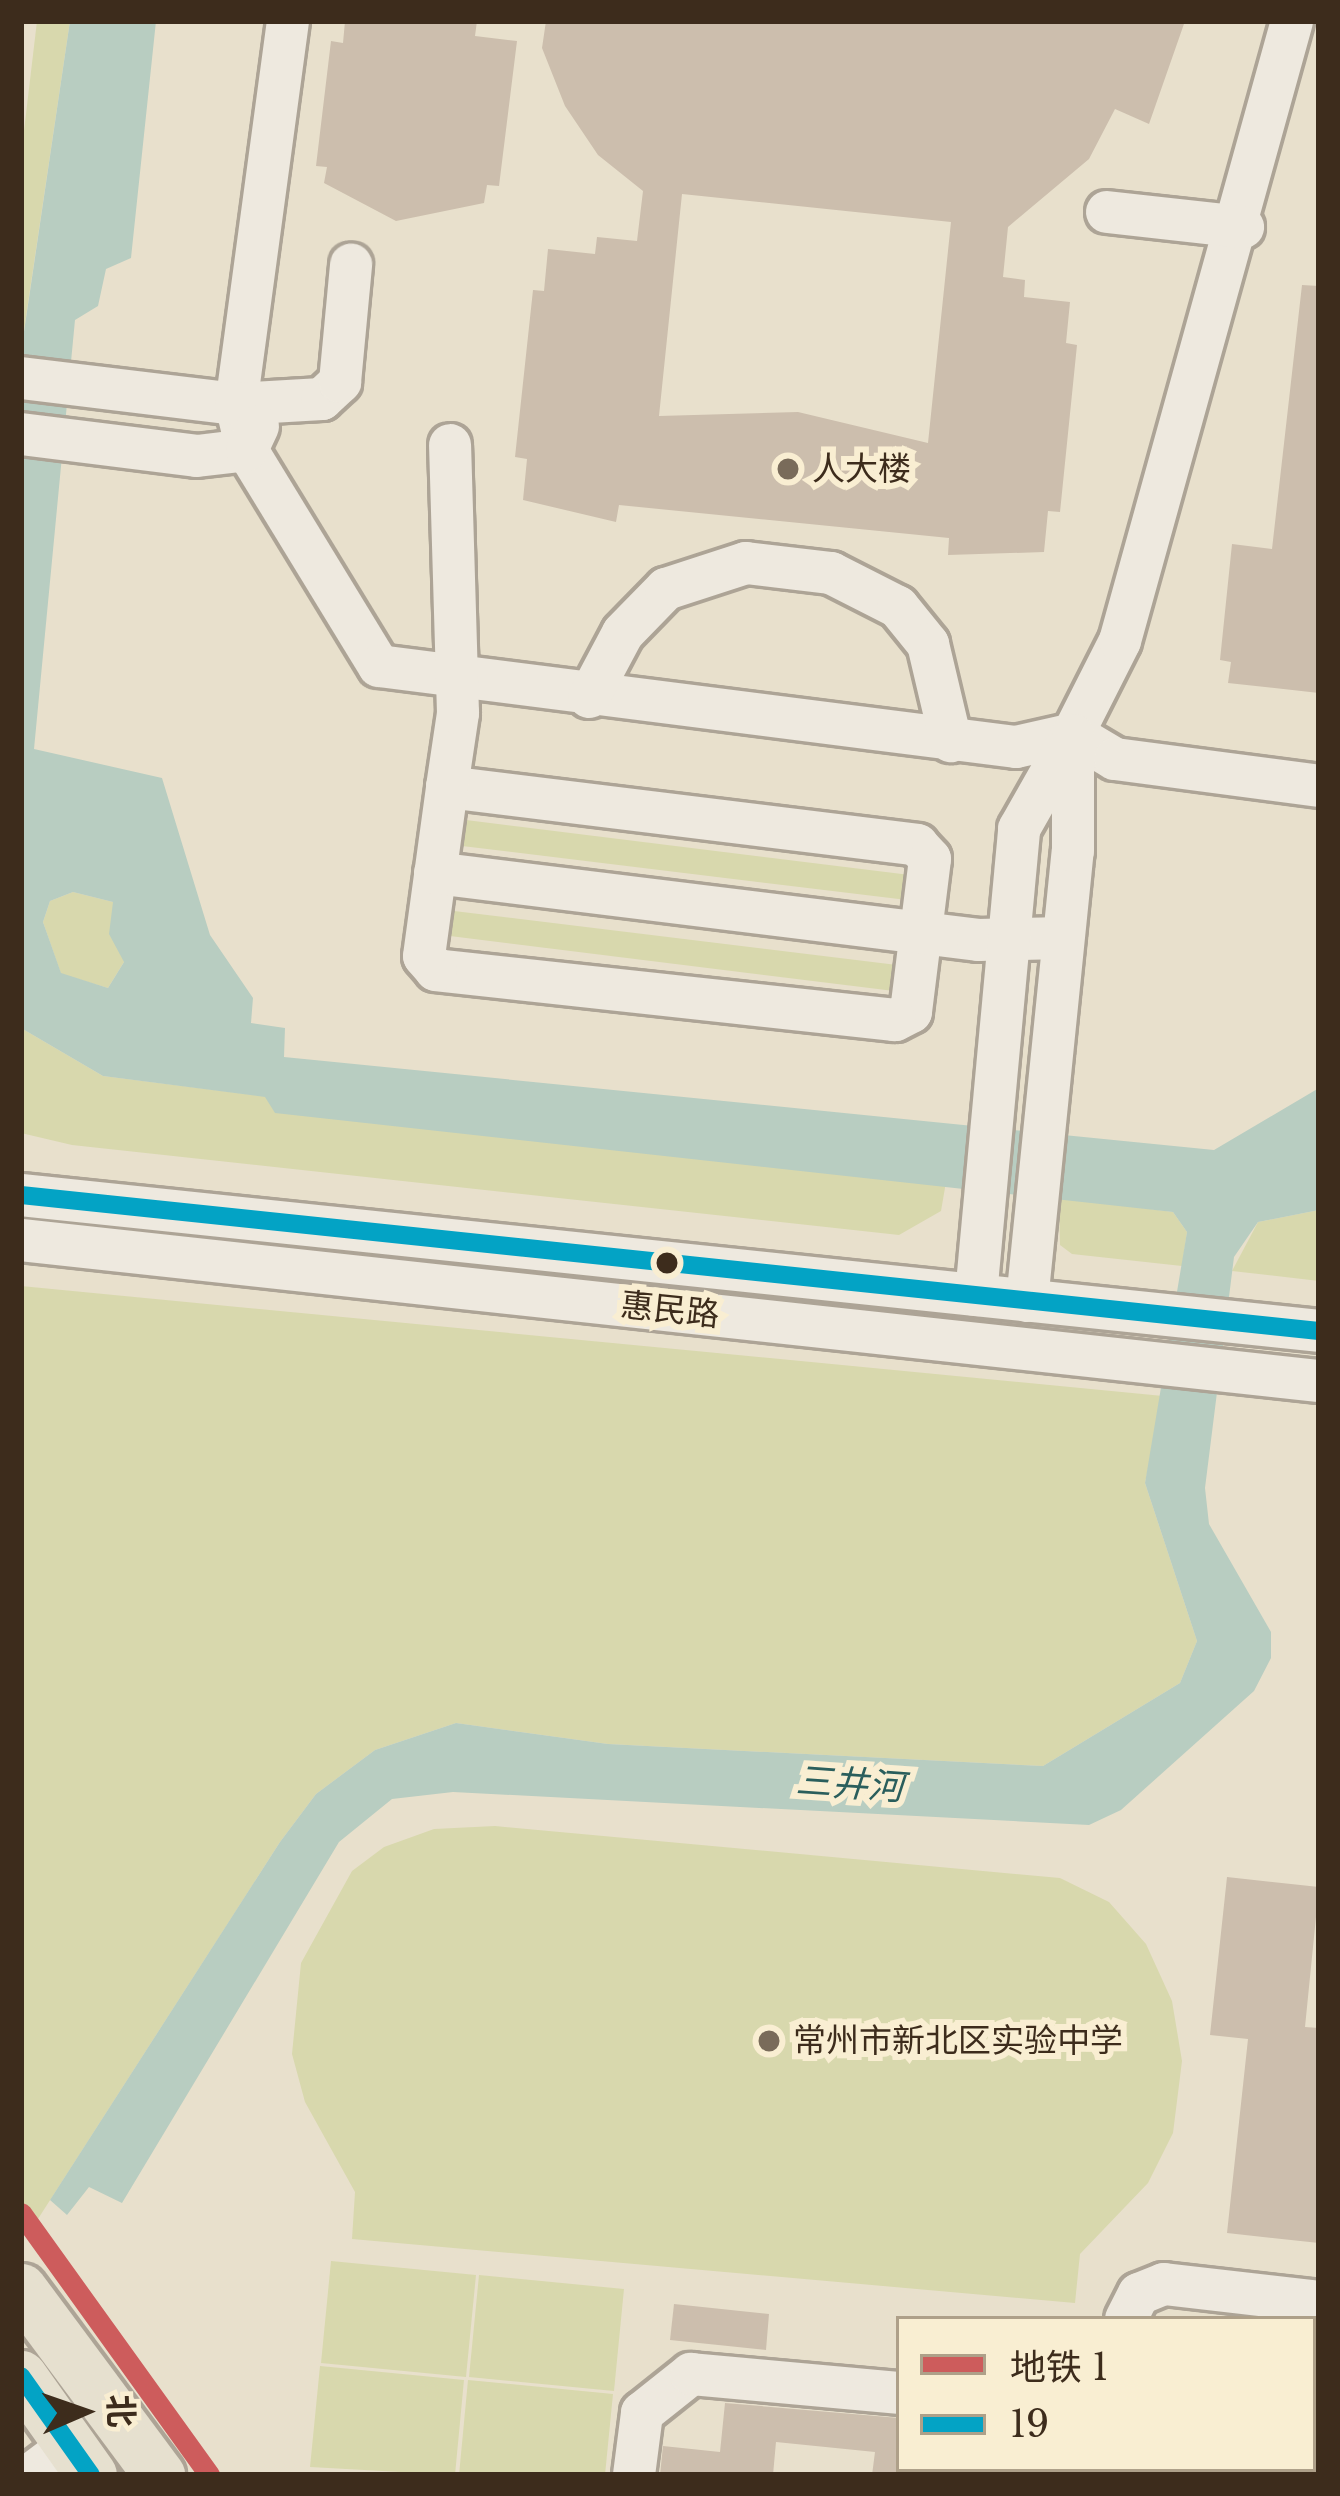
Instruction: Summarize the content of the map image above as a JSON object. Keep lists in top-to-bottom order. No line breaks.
{"streets":{"street":["惠民路"]},"water":["三井河"],"places":["人大楼","常州市新北区实验中学"],"lines":["transit line 19","metro line 1"],"legend":["地铁 1","19"],"north":"right"}
